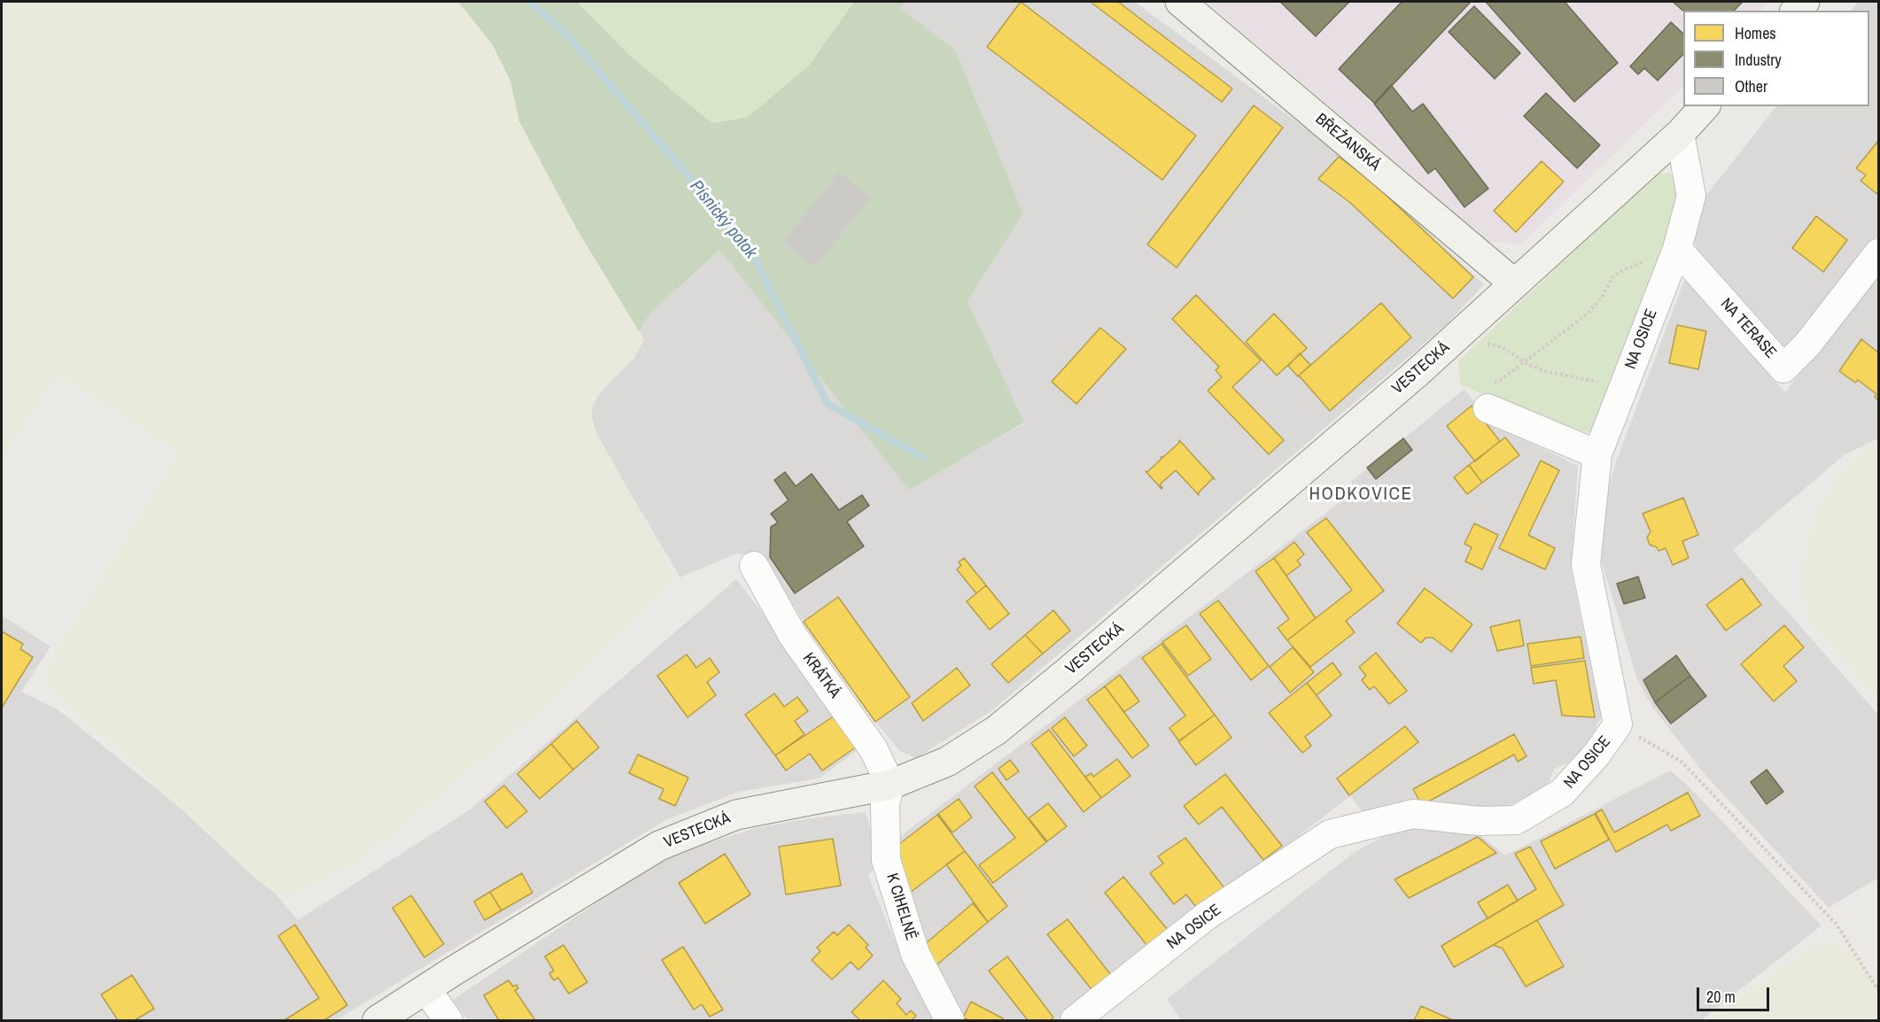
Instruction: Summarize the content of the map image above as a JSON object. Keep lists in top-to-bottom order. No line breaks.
{"streets":{"street":["BŘEŽANSKÁ","NA TERASE","NA OSICE","VESTECKÁ","KRÁTKÁ","K CIHELNĚ"]},"crossings":[["BŘEŽANSKÁ","VESTECKÁ"],["NA TERASE","NA OSICE"],["NA OSICE","VESTECKÁ"],["VESTECKÁ","KRÁTKÁ"],["VESTECKÁ","K CIHELNĚ"],["KRÁTKÁ","K CIHELNĚ"]],"districts":["HODKOVICE"],"water":["Písnický potok"],"legend":["Homes","Industry","Other"],"scale_bar":"20 m"}
